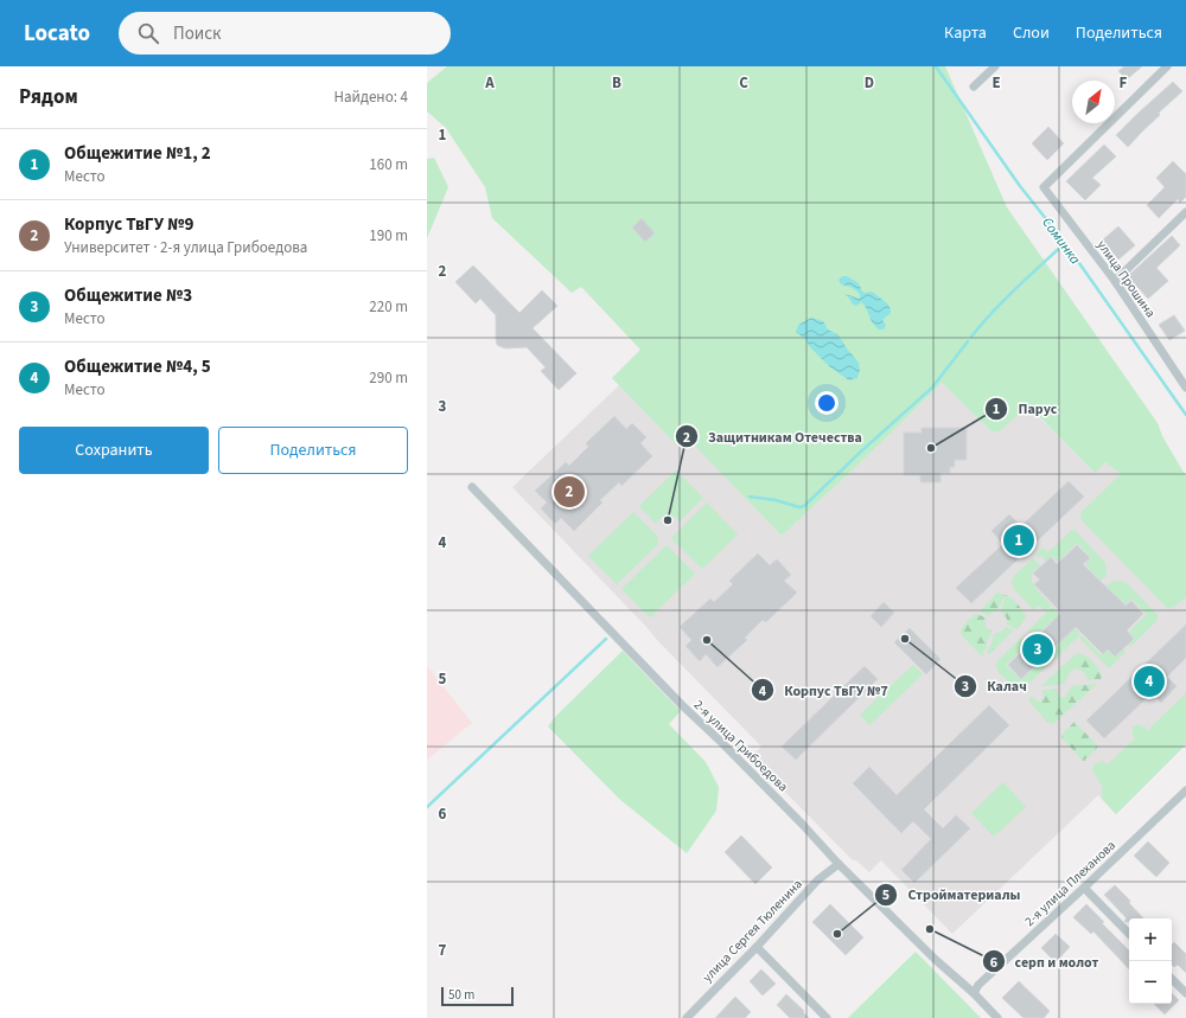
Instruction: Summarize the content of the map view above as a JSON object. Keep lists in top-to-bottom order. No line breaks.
{"streets":{"street":["улица Прошина","2-я улица Грибоедова","2-я улица Плеханова","улица Сергея Тюленина"]},"crossings":[["2-я улица Грибоедова","2-я улица Плеханова"],["2-я улица Грибоедова","улица Сергея Тюленина"]],"water":["Соминка"],"places":["Парус","Защитникам Отечества","Калач","Корпус ТвГУ №7","серп и молот","Стройматериалы"],"scale_bar":"50 m","north":"top right","page":{"header":"Locato","search":"Поиск","nav":["Карта","Слои","Поделиться"],"heading":["Рядом","Найдено: 4"],"list":[{"mark":"1","name":"Общежитие №1, 2","note":"Место","value":"160 m"},{"mark":"2","name":"Корпус ТвГУ №9","note":"Университет · 2-я улица Грибоедова","value":"190 m"},{"mark":"3","name":"Общежитие №3","note":"Место","value":"220 m"},{"mark":"4","name":"Общежитие №4, 5","note":"Место","value":"290 m"}],"buttons":["Сохранить","Поделиться"],"pins":["2","1","3","4"],"map_buttons":["+","−"],"scale":"50 m"},"grid":{"columns":["A","B","C","D","E","F"],"rows":["1","2","3","4","5","6","7"]}}
